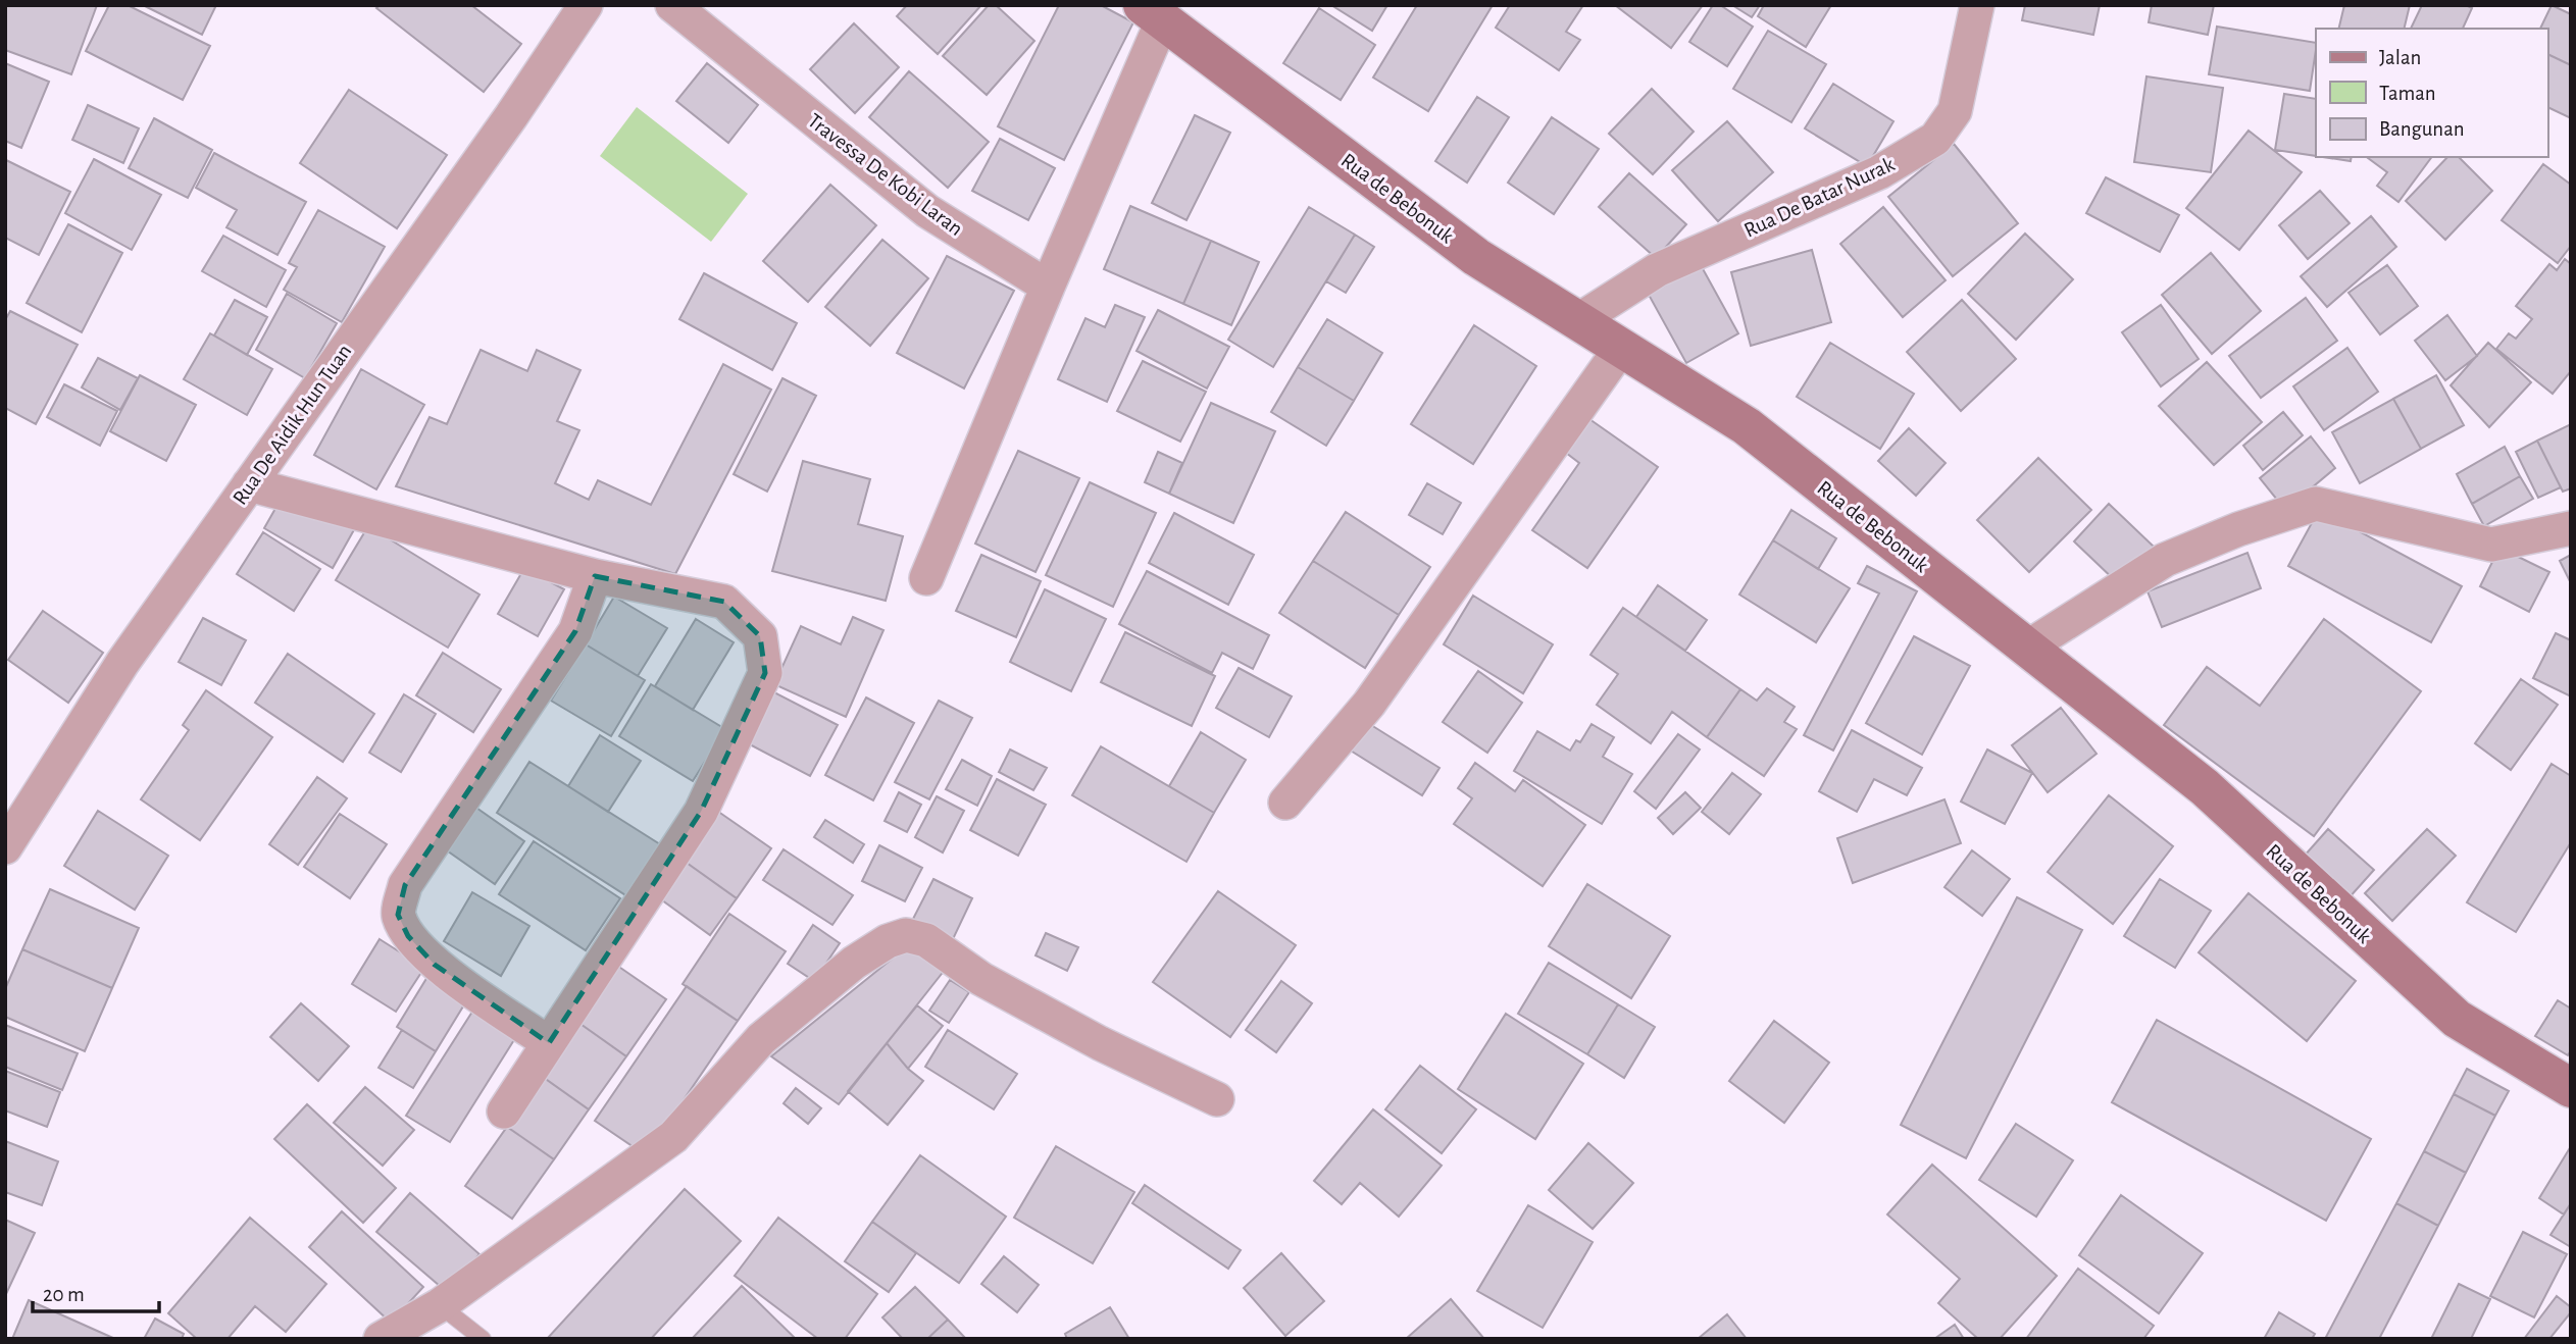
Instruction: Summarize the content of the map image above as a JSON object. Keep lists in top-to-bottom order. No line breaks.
{"streets":{"street":["Travessa De Kobi Laran","Rua De Batar Nurak","Rua de Bebonuk","Rua De Aidik Hun Tuan"]},"crossings":[["Rua De Batar Nurak","Rua de Bebonuk"]],"legend":["Jalan","Taman","Bangunan"],"scale_bar":"20 m"}
